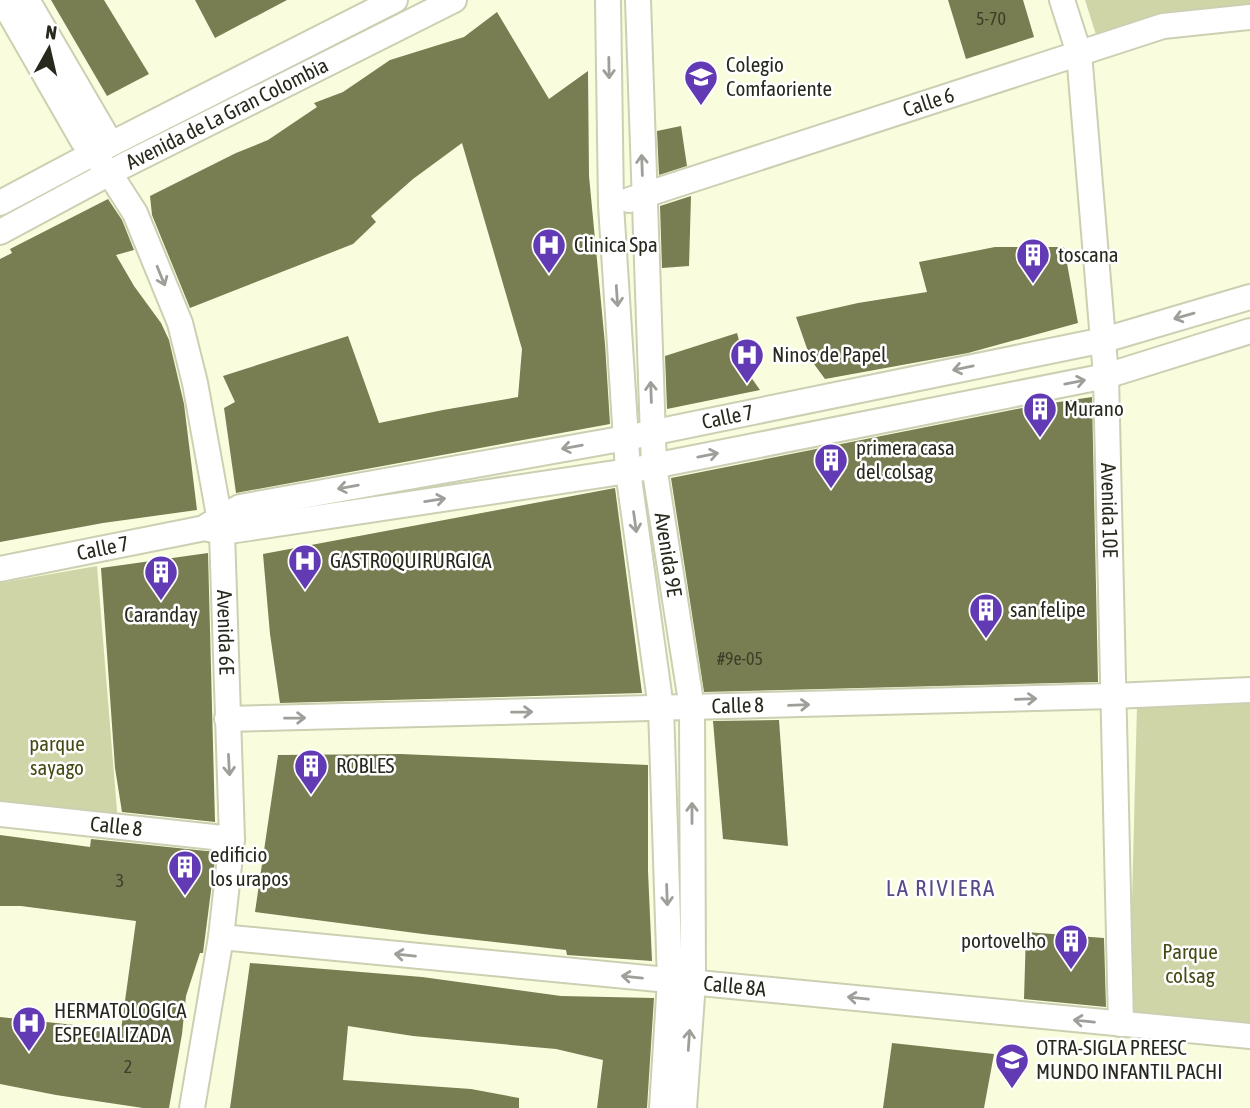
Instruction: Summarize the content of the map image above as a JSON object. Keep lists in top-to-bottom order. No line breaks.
{"streets":{"street":["Calle 6","Avenida de La Gran Colombia","Calle 7","Avenida 10E","Avenida 9E","Avenida 6E","Calle 8","Calle 8A"]},"crossings":[["Calle 6","Avenida 10E"],["Calle 6","Avenida 9E"],["Avenida de La Gran Colombia","Avenida 6E"],["Calle 7","Avenida 10E"],["Calle 7","Avenida 9E"],["Calle 7","Avenida 6E"],["Avenida 10E","Calle 8"],["Avenida 10E","Calle 8A"],["Avenida 9E","Calle 8"],["Avenida 9E","Calle 8A"],["Avenida 6E","Calle 8"],["Avenida 6E","Calle 8A"]],"one_way":["Avenida 6E","Calle 8","Calle 8A"],"districts":["LA RIVIERA"],"parks":["parque sayago","Parque colsag"],"places":{"school or university":["Colegio Comfaoriente","OTRA-SIGLA PREESC MUNDO INFANTIL PACHI"],"hospital":["Clinica Spa","Ninos de Papel","GASTROQUIRURGICA","HERMATOLOGICA ESPECIALIZADA"],"building":["toscana","Murano","primera casa del colsag","Caranday","san felipe","ROBLES","edificio los urapos","portovelho"]},"house_numbers":["5-70","#9e-05","3","2"],"north":"top"}
